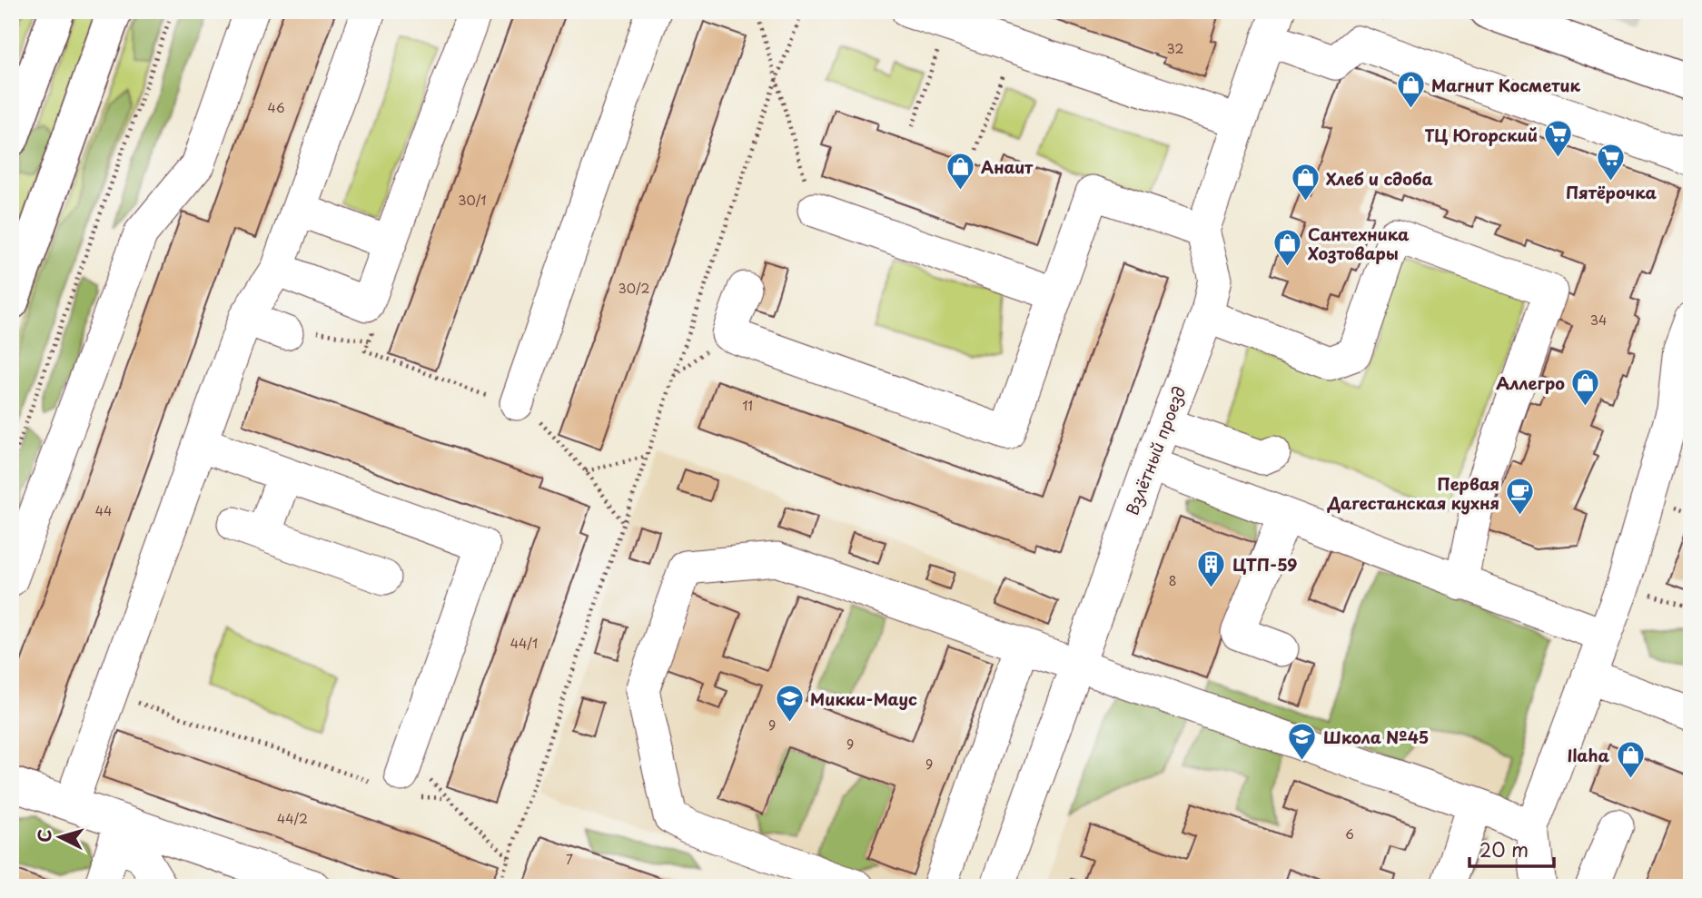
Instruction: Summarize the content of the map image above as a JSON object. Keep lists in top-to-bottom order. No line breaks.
{"streets":{"street":["Взлётный проезд"]},"places":{"shop":["Магнит Косметик","Анаит","Хлеб и сдоба","Сантехника Хозтовары","Аллегро","Ilaha"],"supermarket":["ТЦ Югорский","Пятёрочка"],"cafe":["Первая Дагестанская кухня"],"building":["ЦТП-59"],"school or university":["Микки-Маус","Школа №45"]},"house_numbers":["32","46","30/1","30/2","34","11","44","8","44/1","9","9","9","44/2","6","7"],"scale_bar":"20 m","north":"left"}
